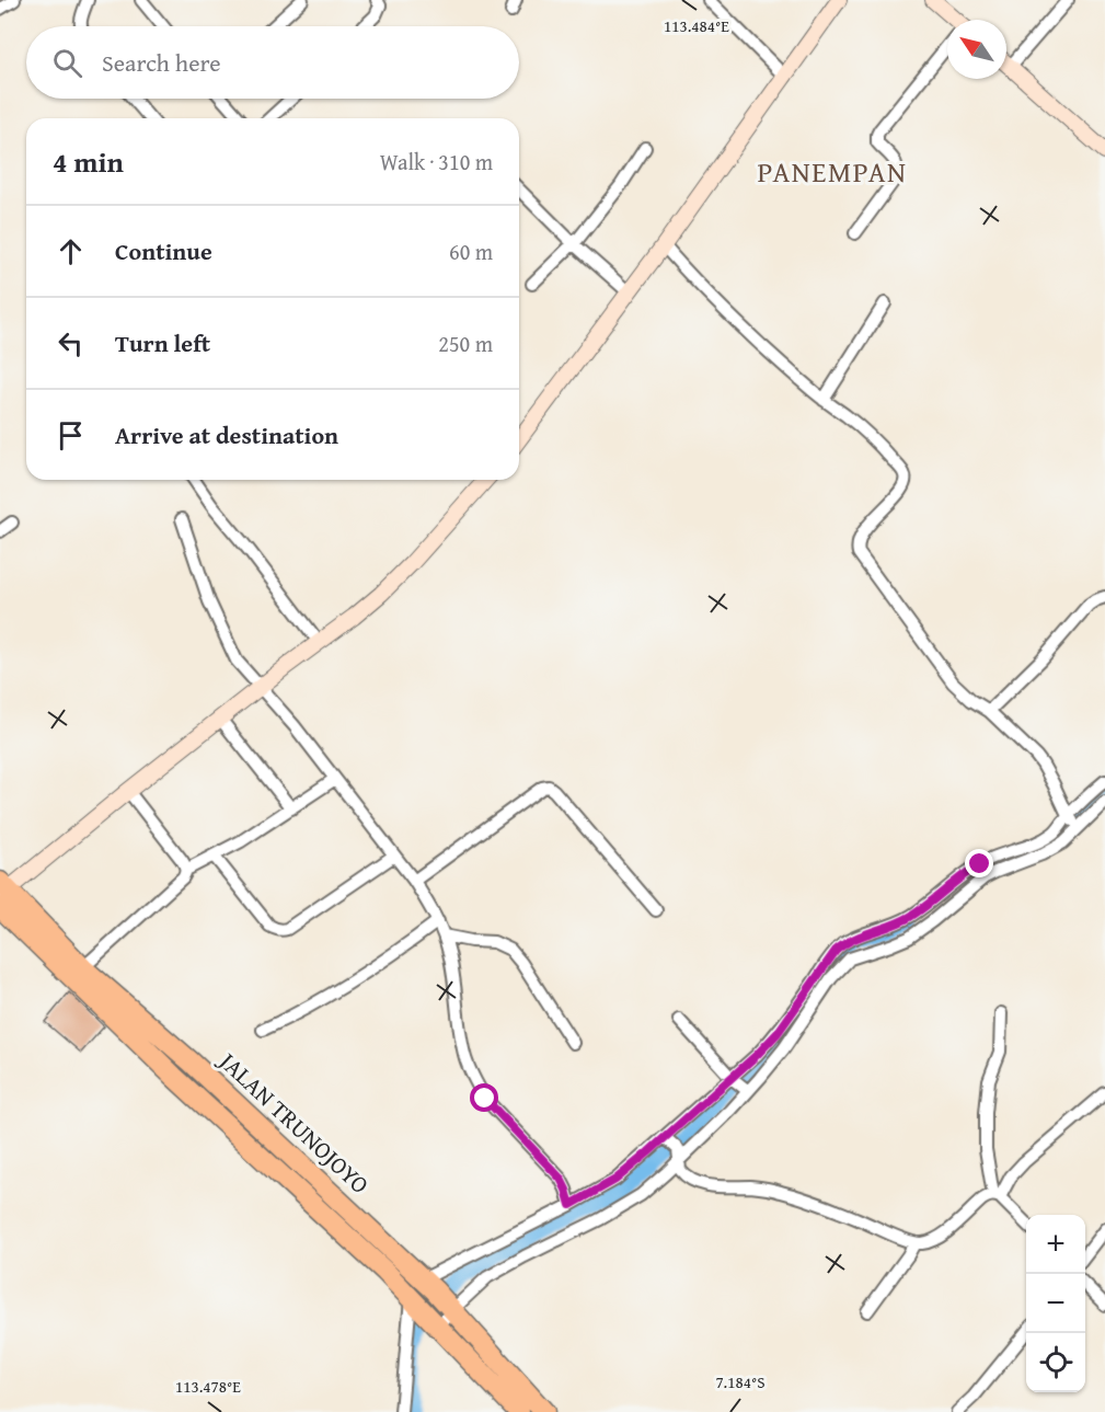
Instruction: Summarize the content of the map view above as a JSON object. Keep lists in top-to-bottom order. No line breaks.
{"streets":{"highway":["JALAN TRUNOJOYO"]},"districts":["PANEMPAN"],"north":"top left","page":{"search":"Search here","heading":["4 min","Walk · 310 m"],"list":[["Continue","60 m"],["Turn left","250 m"],"Arrive at destination"],"map_buttons":["+","−"]},"coordinates":["113.484°E","7.184°S","113.478°E"]}
